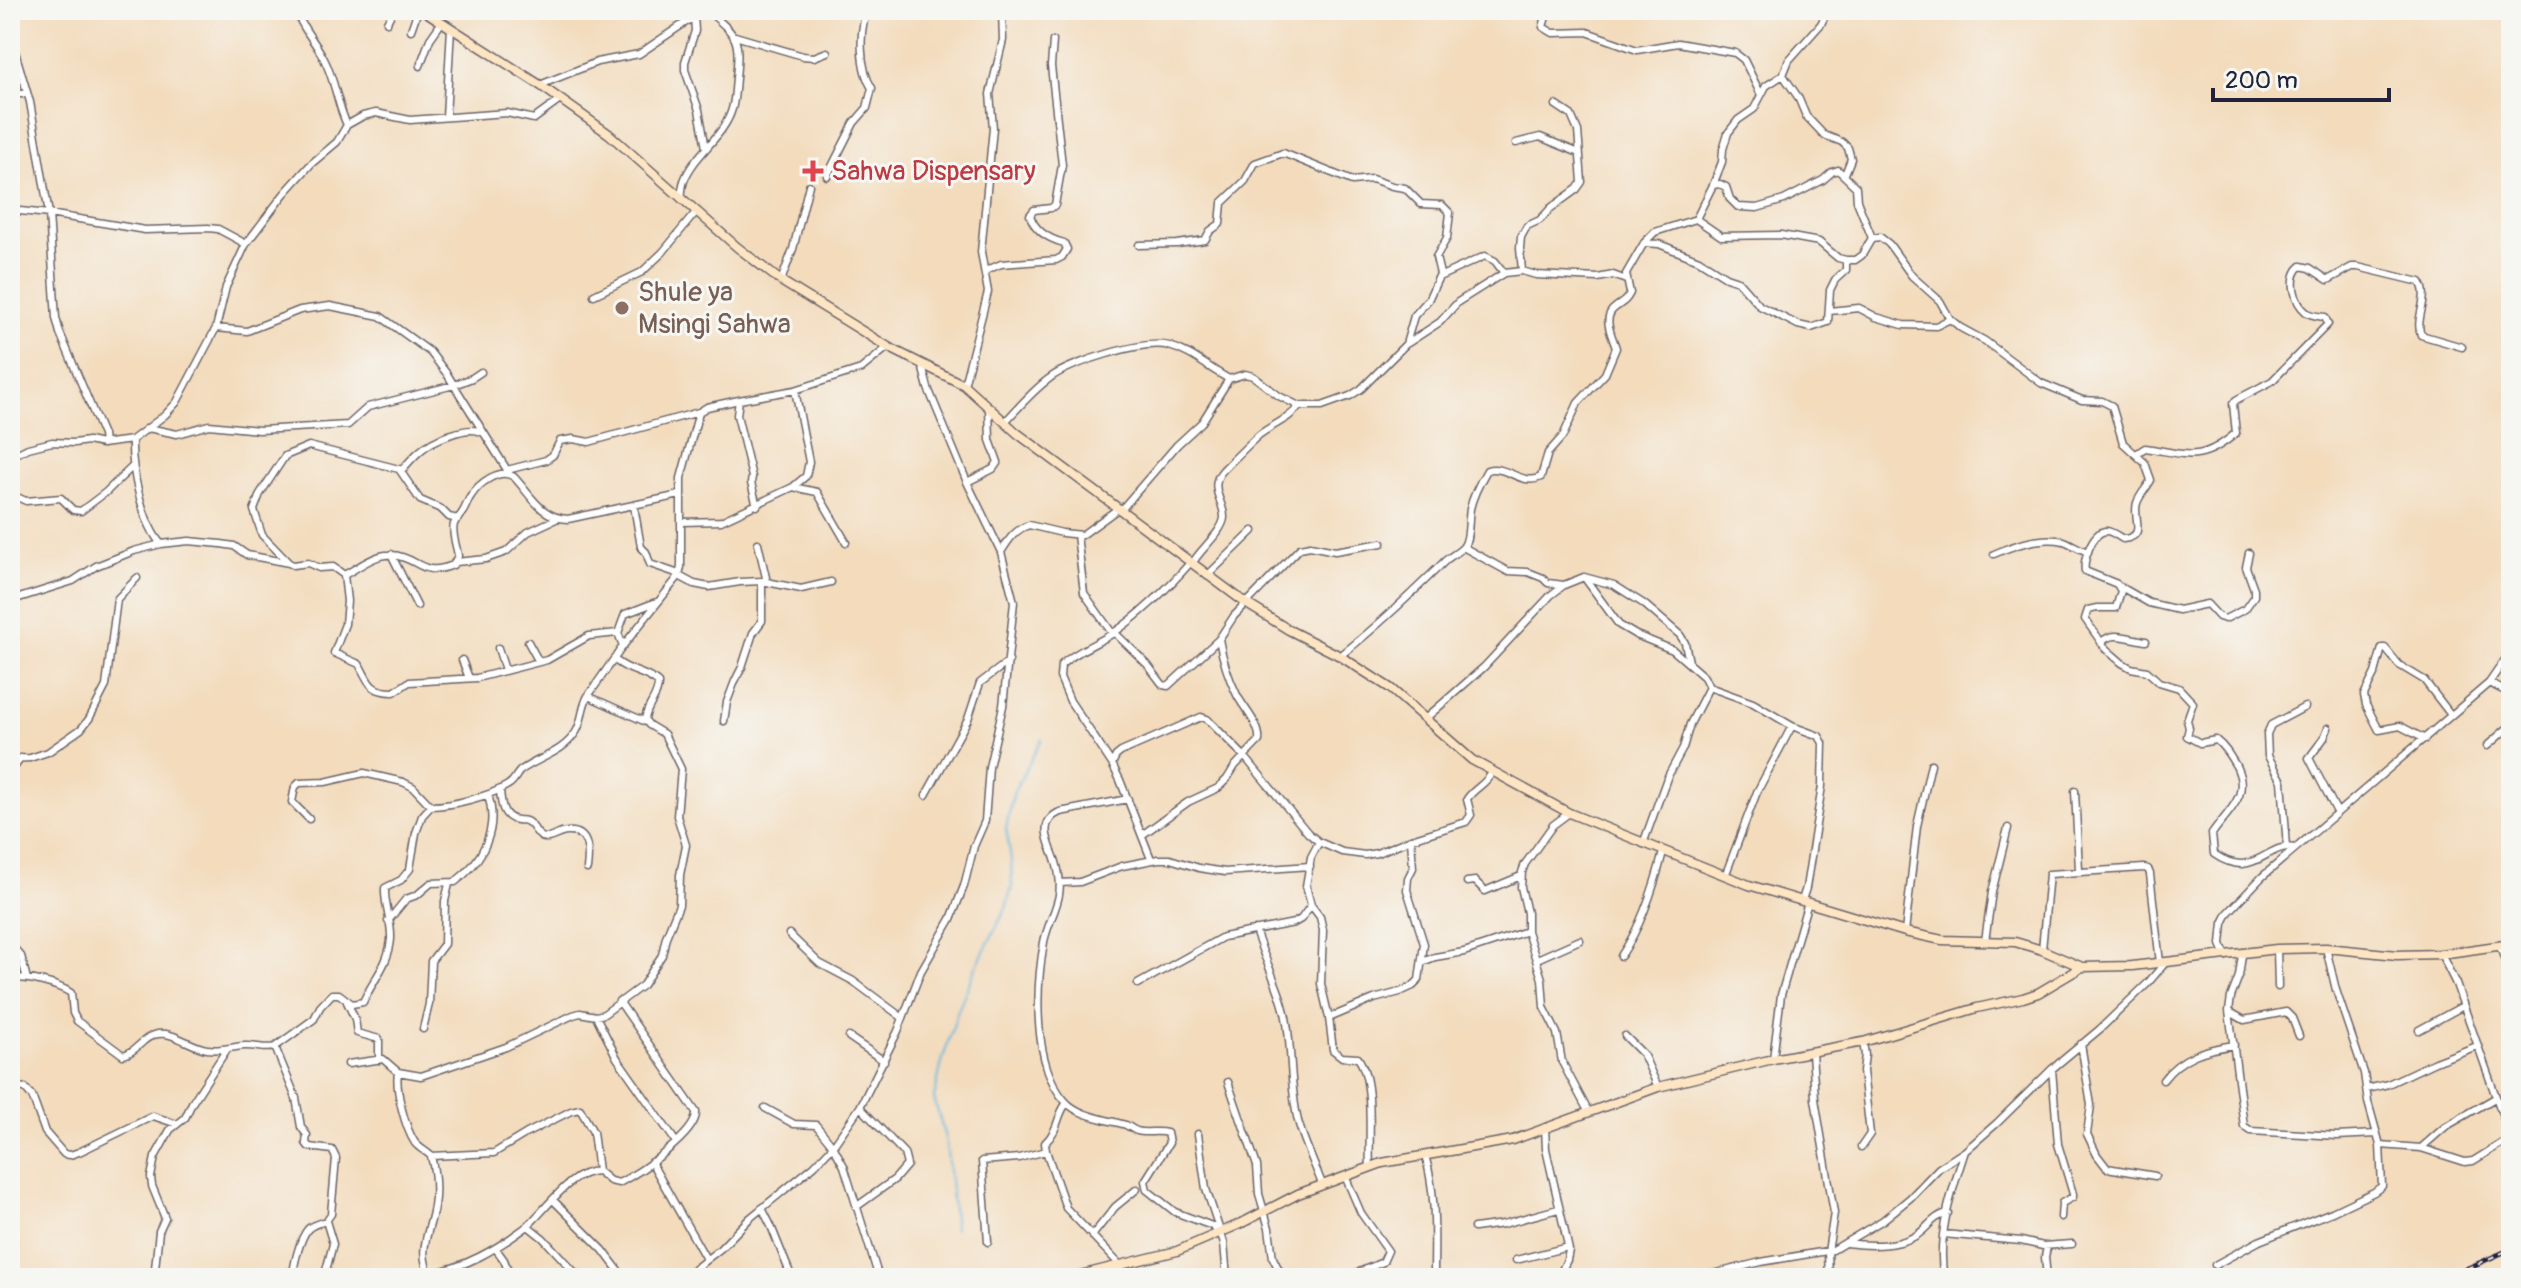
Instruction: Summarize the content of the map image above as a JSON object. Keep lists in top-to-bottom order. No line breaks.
{"places":{"health":["Sahwa Dispensary"],"other":["Shule ya Msingi Sahwa"]},"scale_bar":"200 m"}
